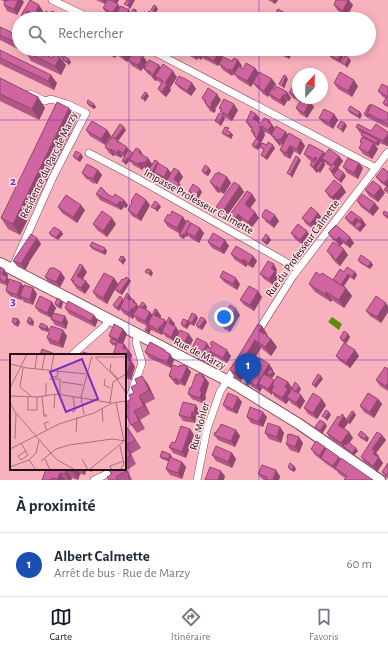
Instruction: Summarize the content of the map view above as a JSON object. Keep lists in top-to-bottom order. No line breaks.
{"streets":{"main road":["Rue de Marzy"],"street":["Résidence du Parc de Marzy","Impasse Professeur Calmette","Rue du Professeur Calmette","Rue Mohler"]},"crossings":[["Résidence du Parc de Marzy","Rue de Marzy"],["Impasse Professeur Calmette","Rue du Professeur Calmette"],["Rue de Marzy","Rue Mohler"]],"north":"top","page":{"search":"Rechercher","pins":"1","heading":"À proximité","list":[{"mark":"1","name":"Albert Calmette","note":"Arrêt de bus · Rue de Marzy","value":"60 m"}],"nav":["Carte","Itinéraire","Favoris"]},"grid":{"rows":["2","3"]}}
